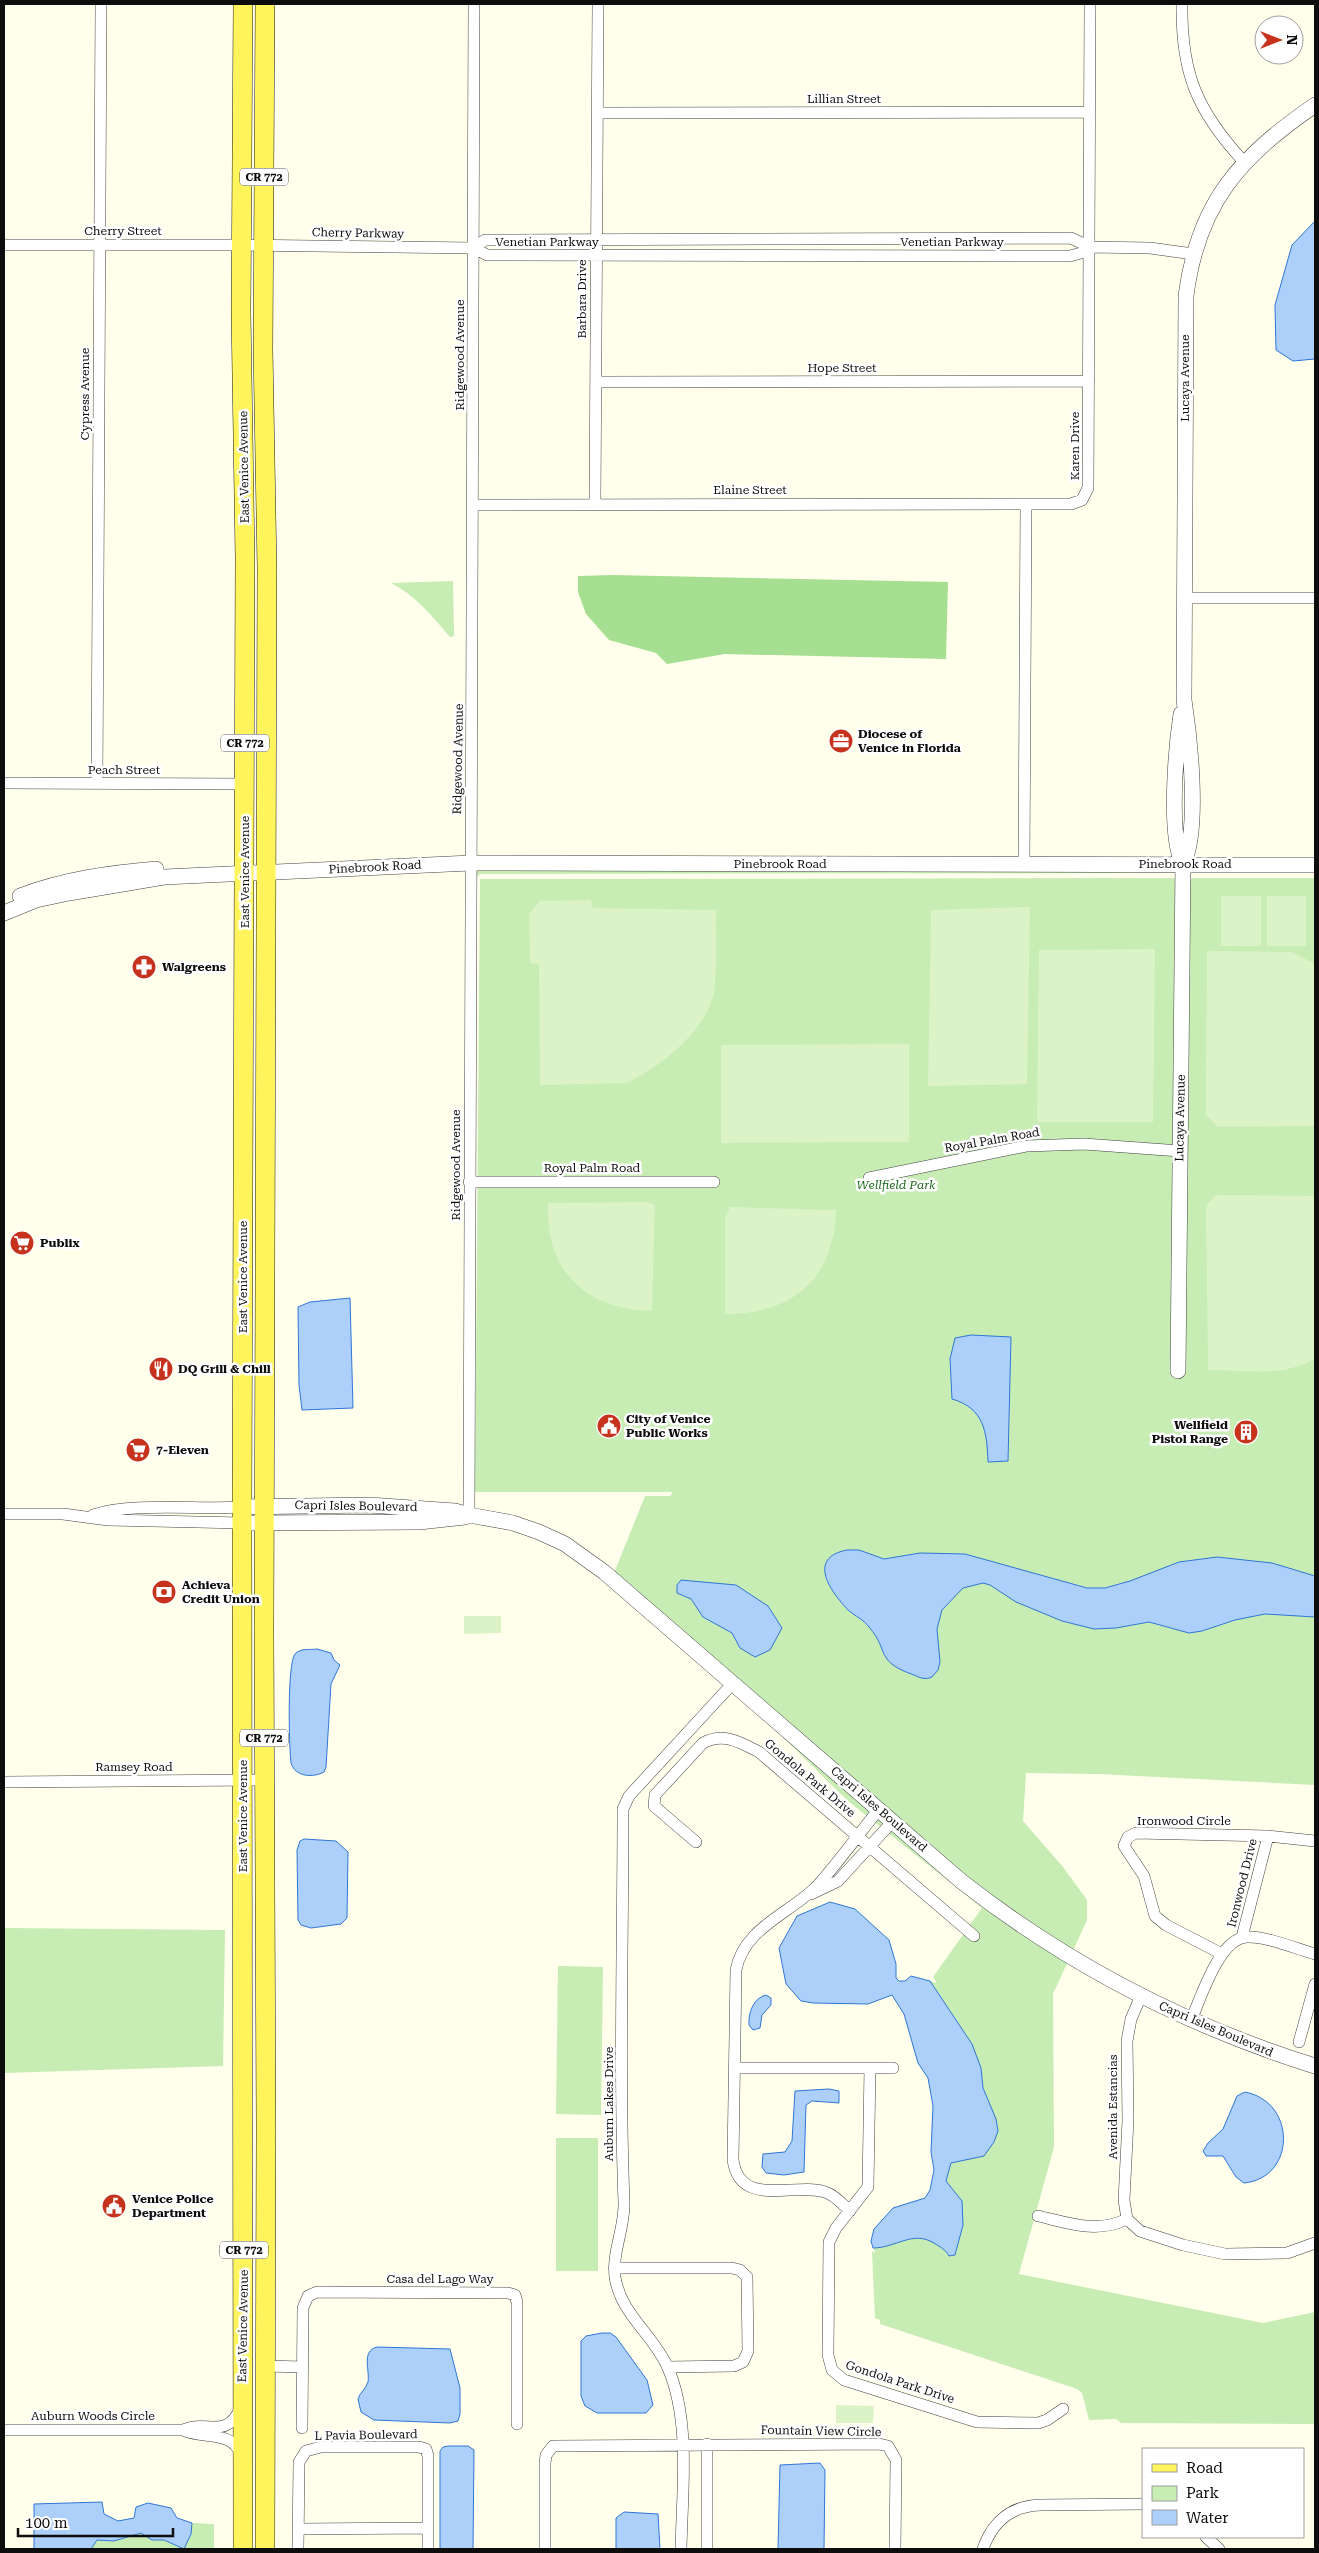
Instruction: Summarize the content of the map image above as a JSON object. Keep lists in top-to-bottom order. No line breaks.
{"streets":{"main road":["CR 772","East Venice Avenue"],"street":["Lillian Street","Cherry Street","Cherry Parkway","Venetian Parkway","Barbara Drive","Ridgewood Avenue","Hope Street","Lucaya Avenue","Cypress Avenue","Karen Drive","Elaine Street","Peach Street","Pinebrook Road","Royal Palm Road","Capri Isles Boulevard","Ramsey Road","Gondola Park Drive","Ironwood Circle","Ironwood Drive","Auburn Lakes Drive","Avenida Estancias","Casa del Lago Way","Auburn Woods Circle","Fountain View Circle","L Pavia Boulevard"]},"crossings":[["Lillian Street","Barbara Drive"],["Lillian Street","Karen Drive"],["Cherry Street","Cherry Parkway"],["Cherry Street","Cypress Avenue"],["Cherry Street","East Venice Avenue"],["Cherry Parkway","Venetian Parkway"],["Cherry Parkway","Ridgewood Avenue"],["Cherry Parkway","East Venice Avenue"],["Venetian Parkway","Barbara Drive"],["Venetian Parkway","Ridgewood Avenue"],["Venetian Parkway","Lucaya Avenue"],["Venetian Parkway","Karen Drive"],["Barbara Drive","Hope Street"],["Barbara Drive","Elaine Street"],["Ridgewood Avenue","Elaine Street"],["Ridgewood Avenue","Pinebrook Road"],["Ridgewood Avenue","Royal Palm Road"],["Ridgewood Avenue","Capri Isles Boulevard"],["Hope Street","Karen Drive"],["Lucaya Avenue","Pinebrook Road"],["Lucaya Avenue","Royal Palm Road"],["Cypress Avenue","Peach Street"],["Karen Drive","Elaine Street"],["East Venice Avenue","Peach Street"],["East Venice Avenue","Pinebrook Road"],["East Venice Avenue","Capri Isles Boulevard"],["East Venice Avenue","Ramsey Road"],["East Venice Avenue","Auburn Woods Circle"],["Capri Isles Boulevard","Gondola Park Drive"],["Capri Isles Boulevard","Auburn Lakes Drive"],["Capri Isles Boulevard","Avenida Estancias"],["Ironwood Circle","Ironwood Drive"],["Auburn Lakes Drive","Fountain View Circle"]],"parks":["Wellfield Park"],"places":{"office":["Diocese of Venice in Florida"],"pharmacy":["Walgreens"],"supermarket":["Publix","7-Eleven"],"restaurant":["DQ Grill & Chill"],"public building":["City of Venice Public Works","Venice Police Department"],"building":["Wellfield Pistol Range"],"bank":["Achieva Credit Union"]},"legend":["Road","Park","Water"],"scale_bar":"100 m","north":"right"}
